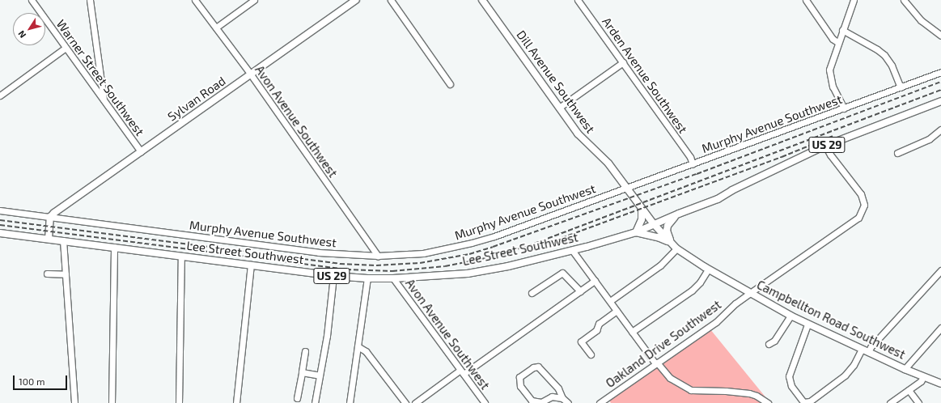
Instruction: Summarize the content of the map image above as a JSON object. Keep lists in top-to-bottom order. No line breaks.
{"streets":{"main road":["Dill Avenue Southwest","Sylvan Road","US 29","Lee Street Southwest","Campbellton Road Southwest"],"street":["Arden Avenue Southwest","Warner Street Southwest","Avon Avenue Southwest","Murphy Avenue Southwest","Oakland Drive Southwest"]},"crossings":[["Arden Avenue Southwest","Murphy Avenue Southwest"],["Warner Street Southwest","Sylvan Road"],["Dill Avenue Southwest","Murphy Avenue Southwest"],["Dill Avenue Southwest","Campbellton Road Southwest"],["Sylvan Road","Avon Avenue Southwest"],["Sylvan Road","Murphy Avenue Southwest"],["Avon Avenue Southwest","Murphy Avenue Southwest"],["Avon Avenue Southwest","Lee Street Southwest"],["Lee Street Southwest","Campbellton Road Southwest"],["Lee Street Southwest","Oakland Drive Southwest"],["Campbellton Road Southwest","Oakland Drive Southwest"]],"scale_bar":"100 m","north":"bottom left"}
